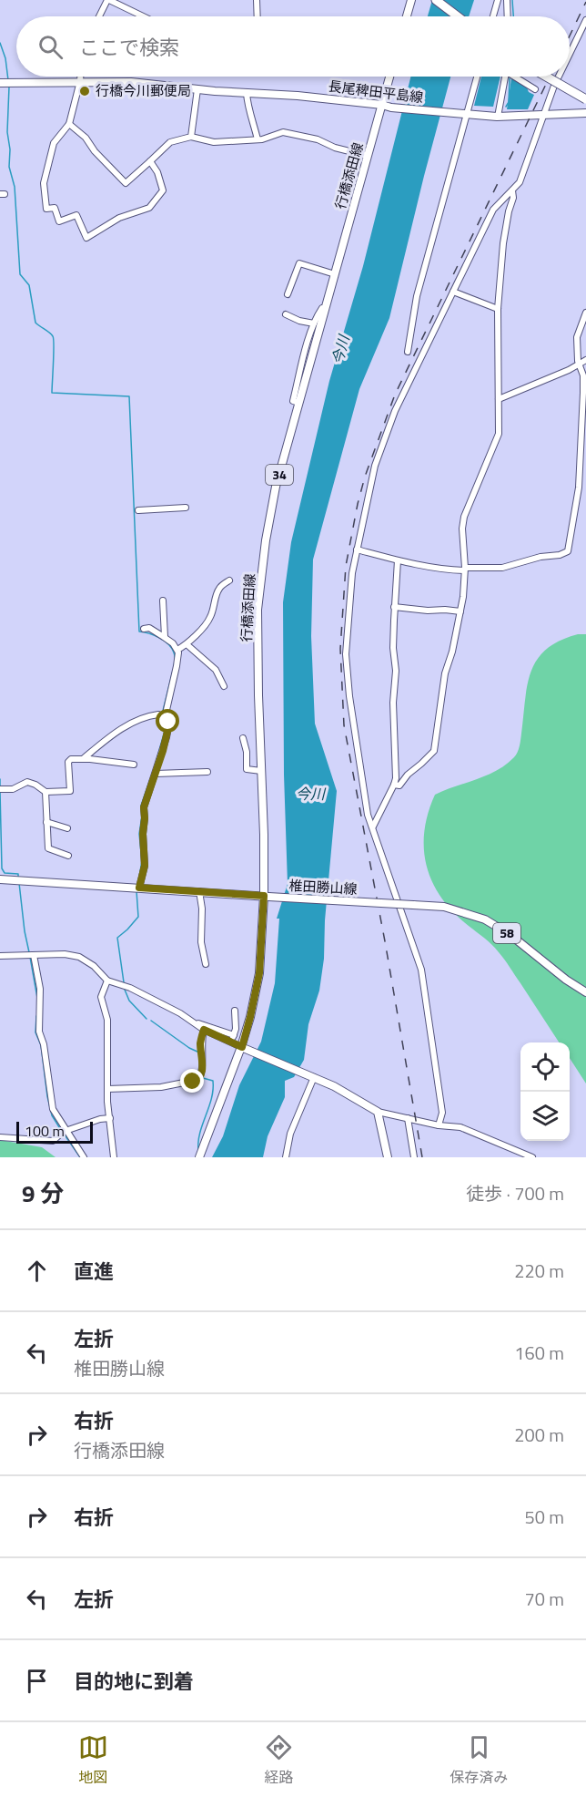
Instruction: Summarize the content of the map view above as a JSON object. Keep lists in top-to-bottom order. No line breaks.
{"streets":{"main road":["長尾稗田平島線","行橋添田線","34","椎田勝山線","58"]},"crossings":[["長尾稗田平島線","行橋添田線"],["行橋添田線","椎田勝山線"]],"water":["今川"],"places":["行橋今川郵便局"],"scale_bar":"100 m","page":{"search":"ここで検索","scale":"100 m","heading":["9 分","徒歩 · 700 m"],"list":[["直進","220 m"],["左折","椎田勝山線","160 m"],["右折","行橋添田線","200 m"],["右折","50 m"],["左折","70 m"],"目的地に到着"],"nav":["地図","経路","保存済み"]}}
